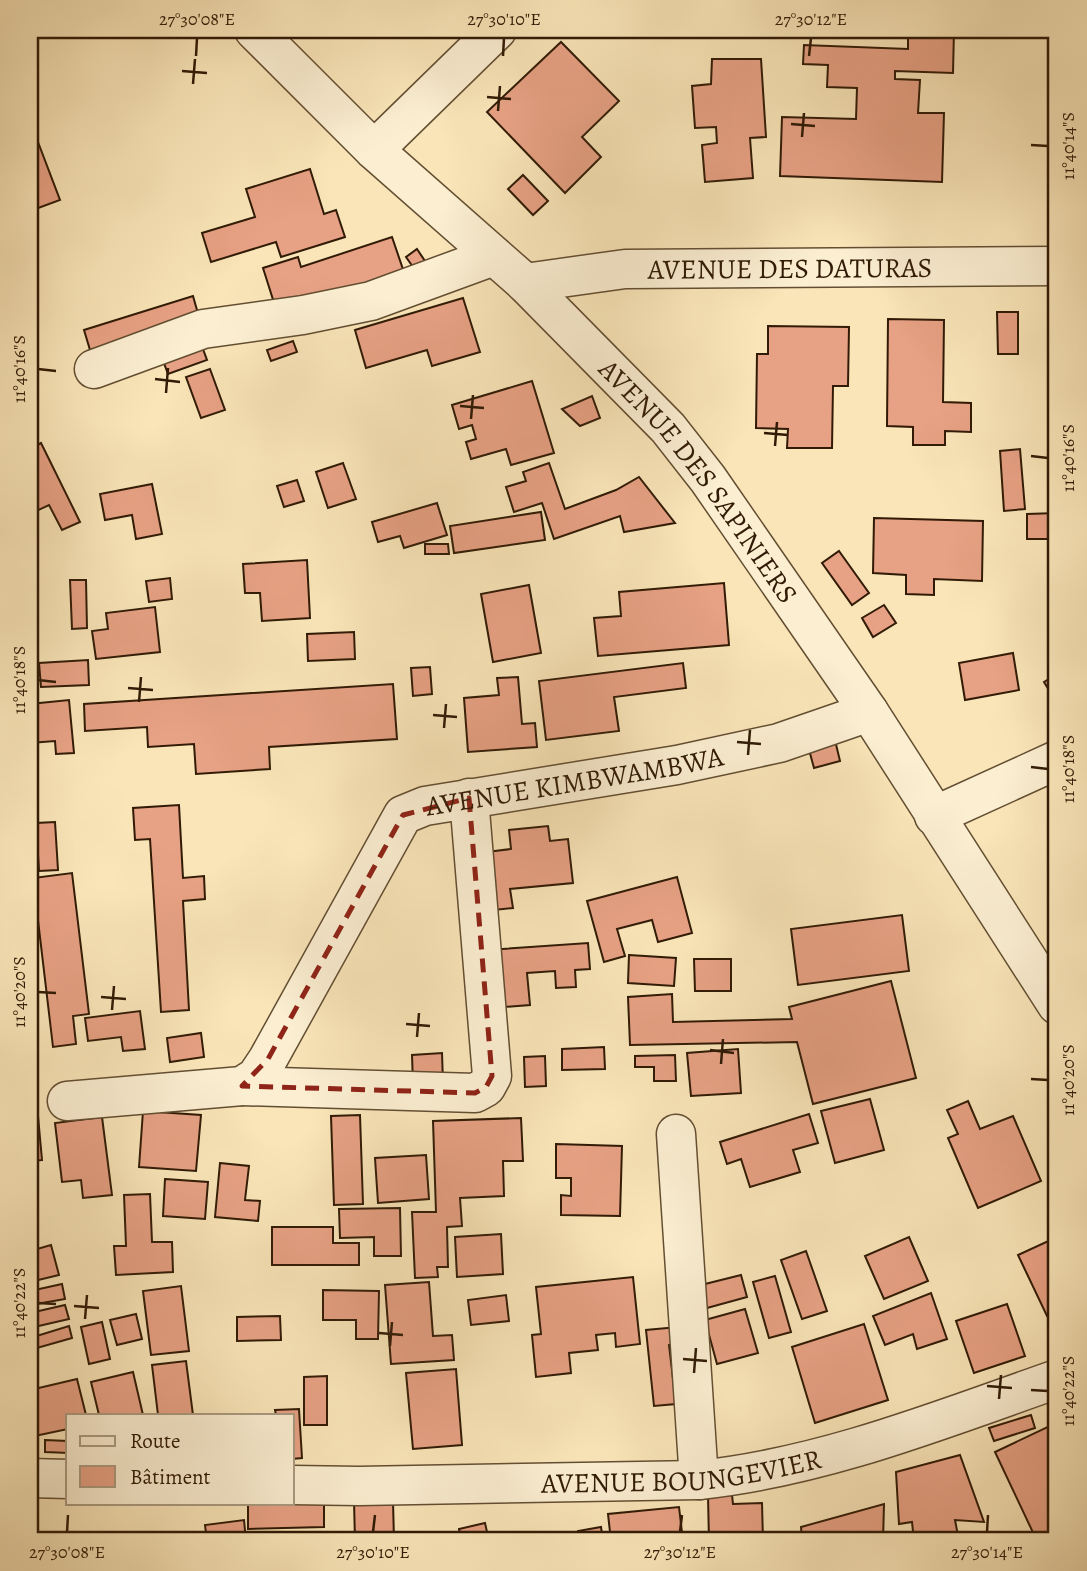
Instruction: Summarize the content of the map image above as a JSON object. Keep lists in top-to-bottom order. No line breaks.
{"streets":{"street":["AVENUE DES DATURAS","AVENUE DES SAPINIERS","AVENUE KIMBWAMBWA","AVENUE BOUNGEVIER"]},"crossings":[["AVENUE DES DATURAS","AVENUE DES SAPINIERS"],["AVENUE DES SAPINIERS","AVENUE KIMBWAMBWA"]],"legend":["Route","Bâtiment"],"coordinates":["27°30'08\"E","27°30'10\"E","27°30'12\"E","11°40'14\"S","11°40'16\"S","11°40'18\"S","11°40'20\"S","11°40'22\"S","27°30'14\"E"]}
